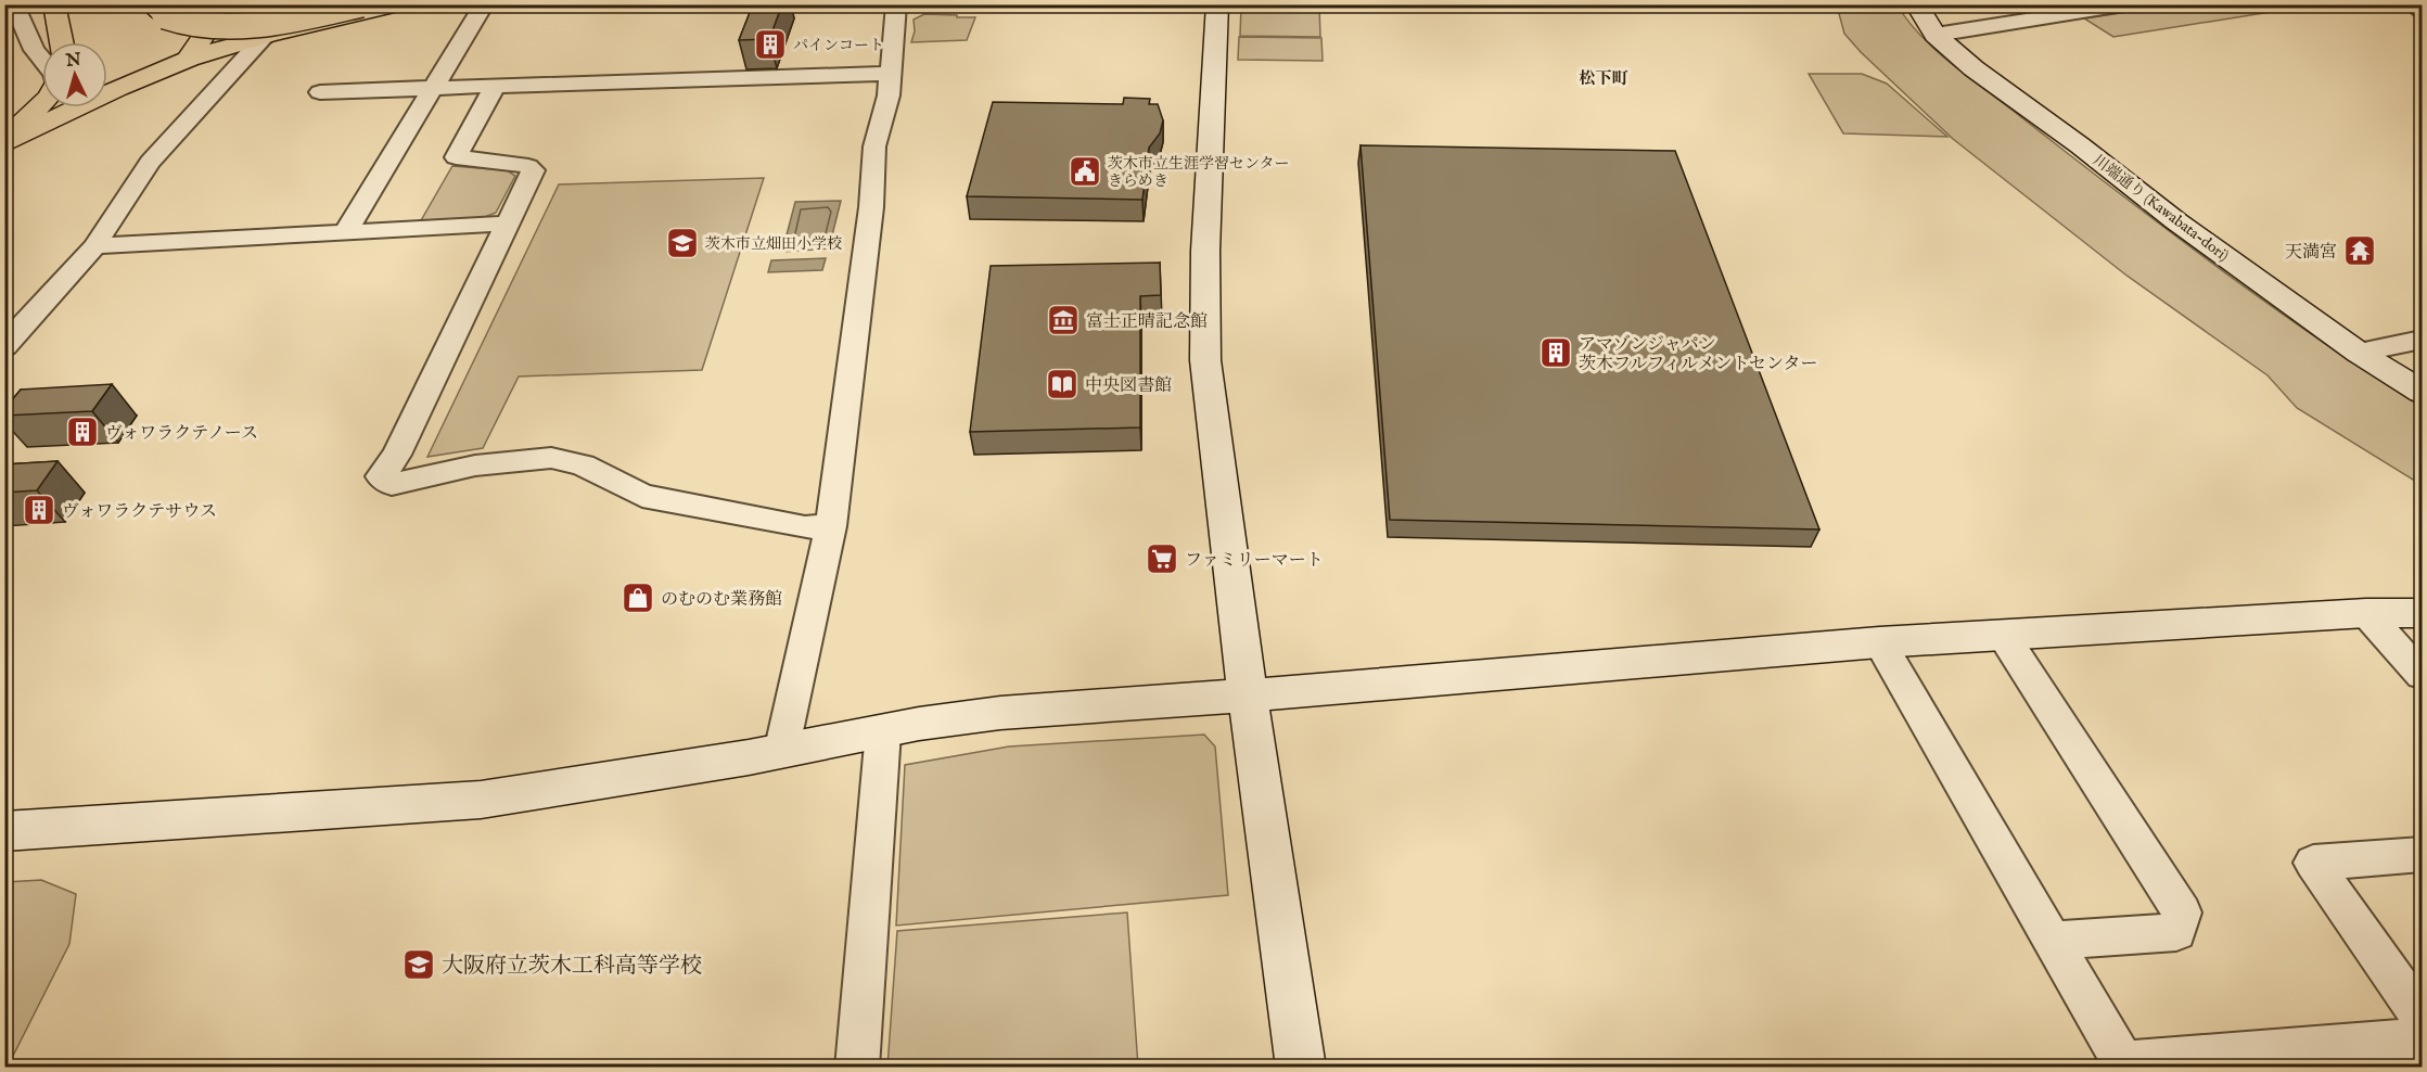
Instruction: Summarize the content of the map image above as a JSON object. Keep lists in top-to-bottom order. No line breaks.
{"streets":{"street":["川端通り (Kawabata-dori)"]},"districts":["松下町"],"places":{"building":["パインコート","アマゾンジャパン 茨木フルフィルメントセンター","ヴォワラクテノース","ヴォワラクテサウス"],"public building":["茨木市立生涯学習センター きらめき"],"school or university":["茨木市立畑田小学校","大阪府立茨木工科高等学校"],"temple":["天満宮"],"museum":["富士正晴記念館"],"library":["中央図書館"],"supermarket":["ファミリーマート"],"shop":["のむのむ業務館"]},"north":"top"}
